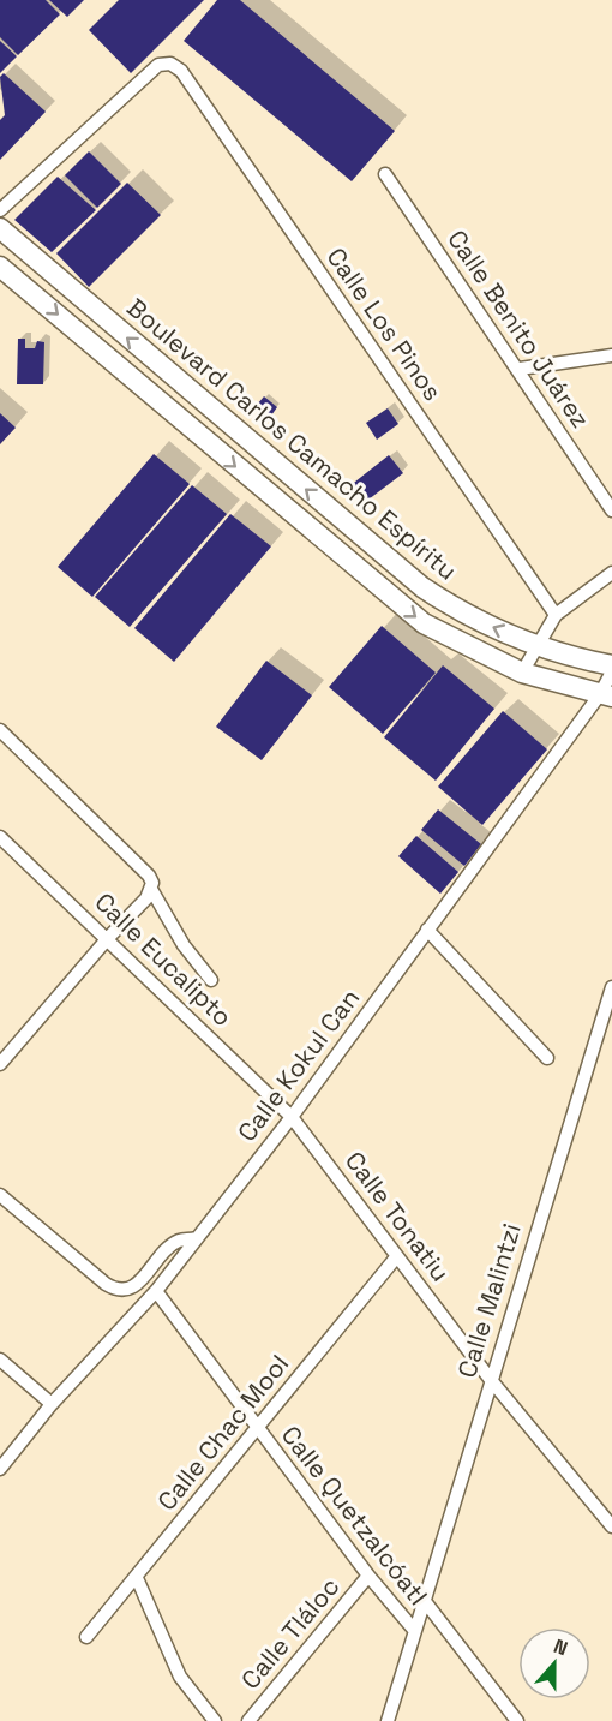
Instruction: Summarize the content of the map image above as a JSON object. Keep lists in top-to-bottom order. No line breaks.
{"streets":{"main road":["Boulevard Carlos Camacho Espíritu"],"street":["Calle Los Pinos","Calle Benito Juárez","Calle Eucalipto","Calle Kokul Can","Calle Tonatiu","Calle Malintzi","Calle Chac Mool","Calle Quetzalcóatl","Calle Tláloc"]},"crossings":[["Calle Eucalipto","Calle Kokul Can"],["Calle Eucalipto","Calle Tonatiu"],["Calle Kokul Can","Calle Tonatiu"],["Calle Kokul Can","Calle Quetzalcóatl"],["Calle Tonatiu","Calle Malintzi"],["Calle Tonatiu","Calle Chac Mool"],["Calle Malintzi","Calle Quetzalcóatl"],["Calle Chac Mool","Calle Quetzalcóatl"],["Calle Quetzalcóatl","Calle Tláloc"]],"north":"top"}
